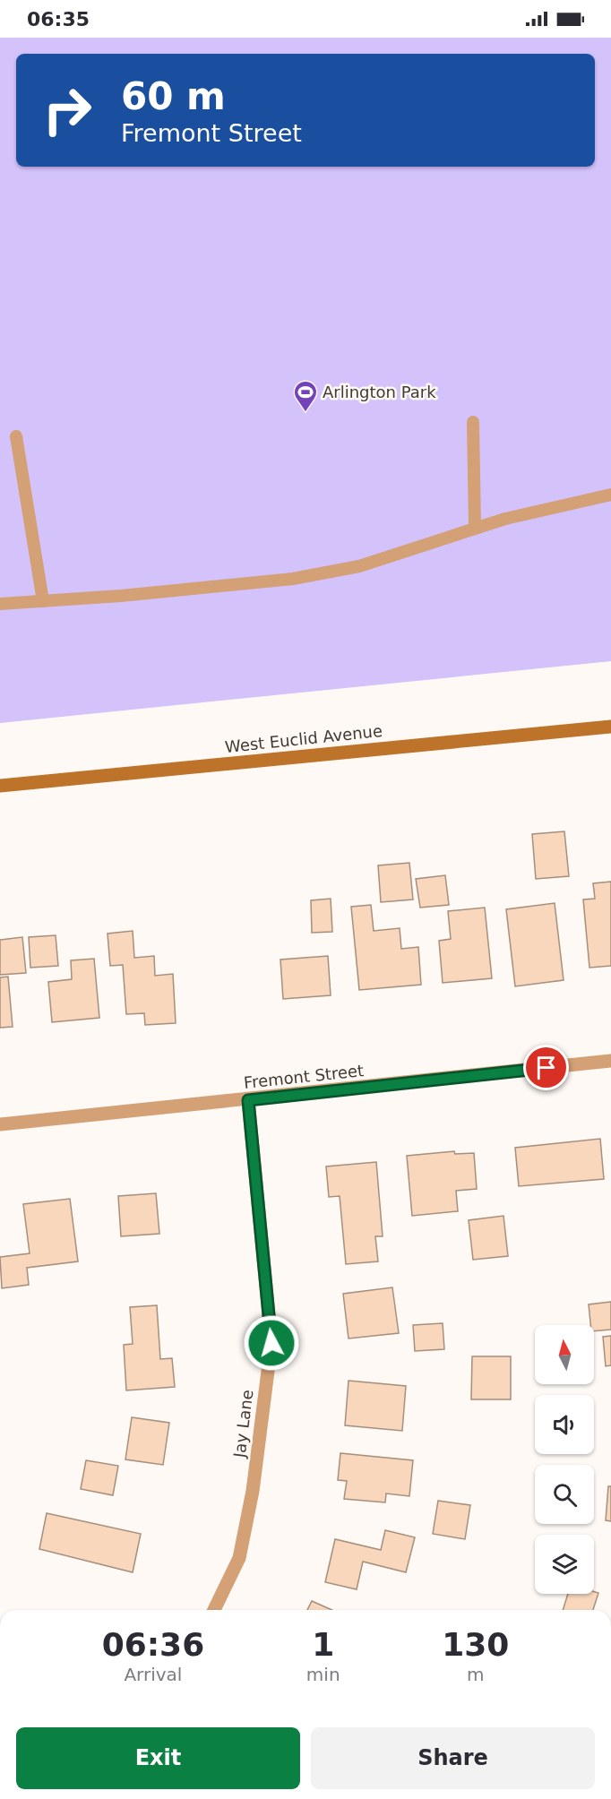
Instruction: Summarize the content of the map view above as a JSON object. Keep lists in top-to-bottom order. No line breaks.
{"streets":{"main road":["West Euclid Avenue"],"street":["Fremont Street","Jay Lane"]},"crossings":[["Fremont Street","Jay Lane"]],"places":{"sports":["Arlington Park"]},"north":"top","page":{"status":"06:35","turn":["60 m","Fremont Street"],"eta":["06:36","Arrival","1","min","130","m"],"buttons":["Exit","Share"]}}
